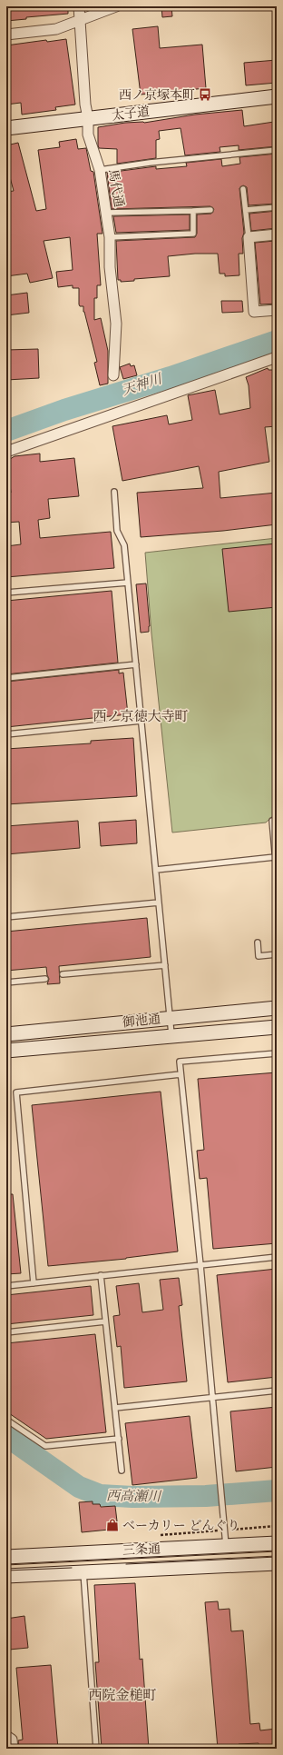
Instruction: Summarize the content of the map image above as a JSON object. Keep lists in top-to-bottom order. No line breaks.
{"streets":{"street":["太子道","馬代通","御池通","三条通"]},"crossings":[["太子道","馬代通"]],"districts":["西ノ京徳大寺町","西院金槌町"],"water":["天神川","西高瀬川"],"places":{"bus stop":["西ノ京塚本町"],"shop":["ベーカリー どんぐり"]}}
